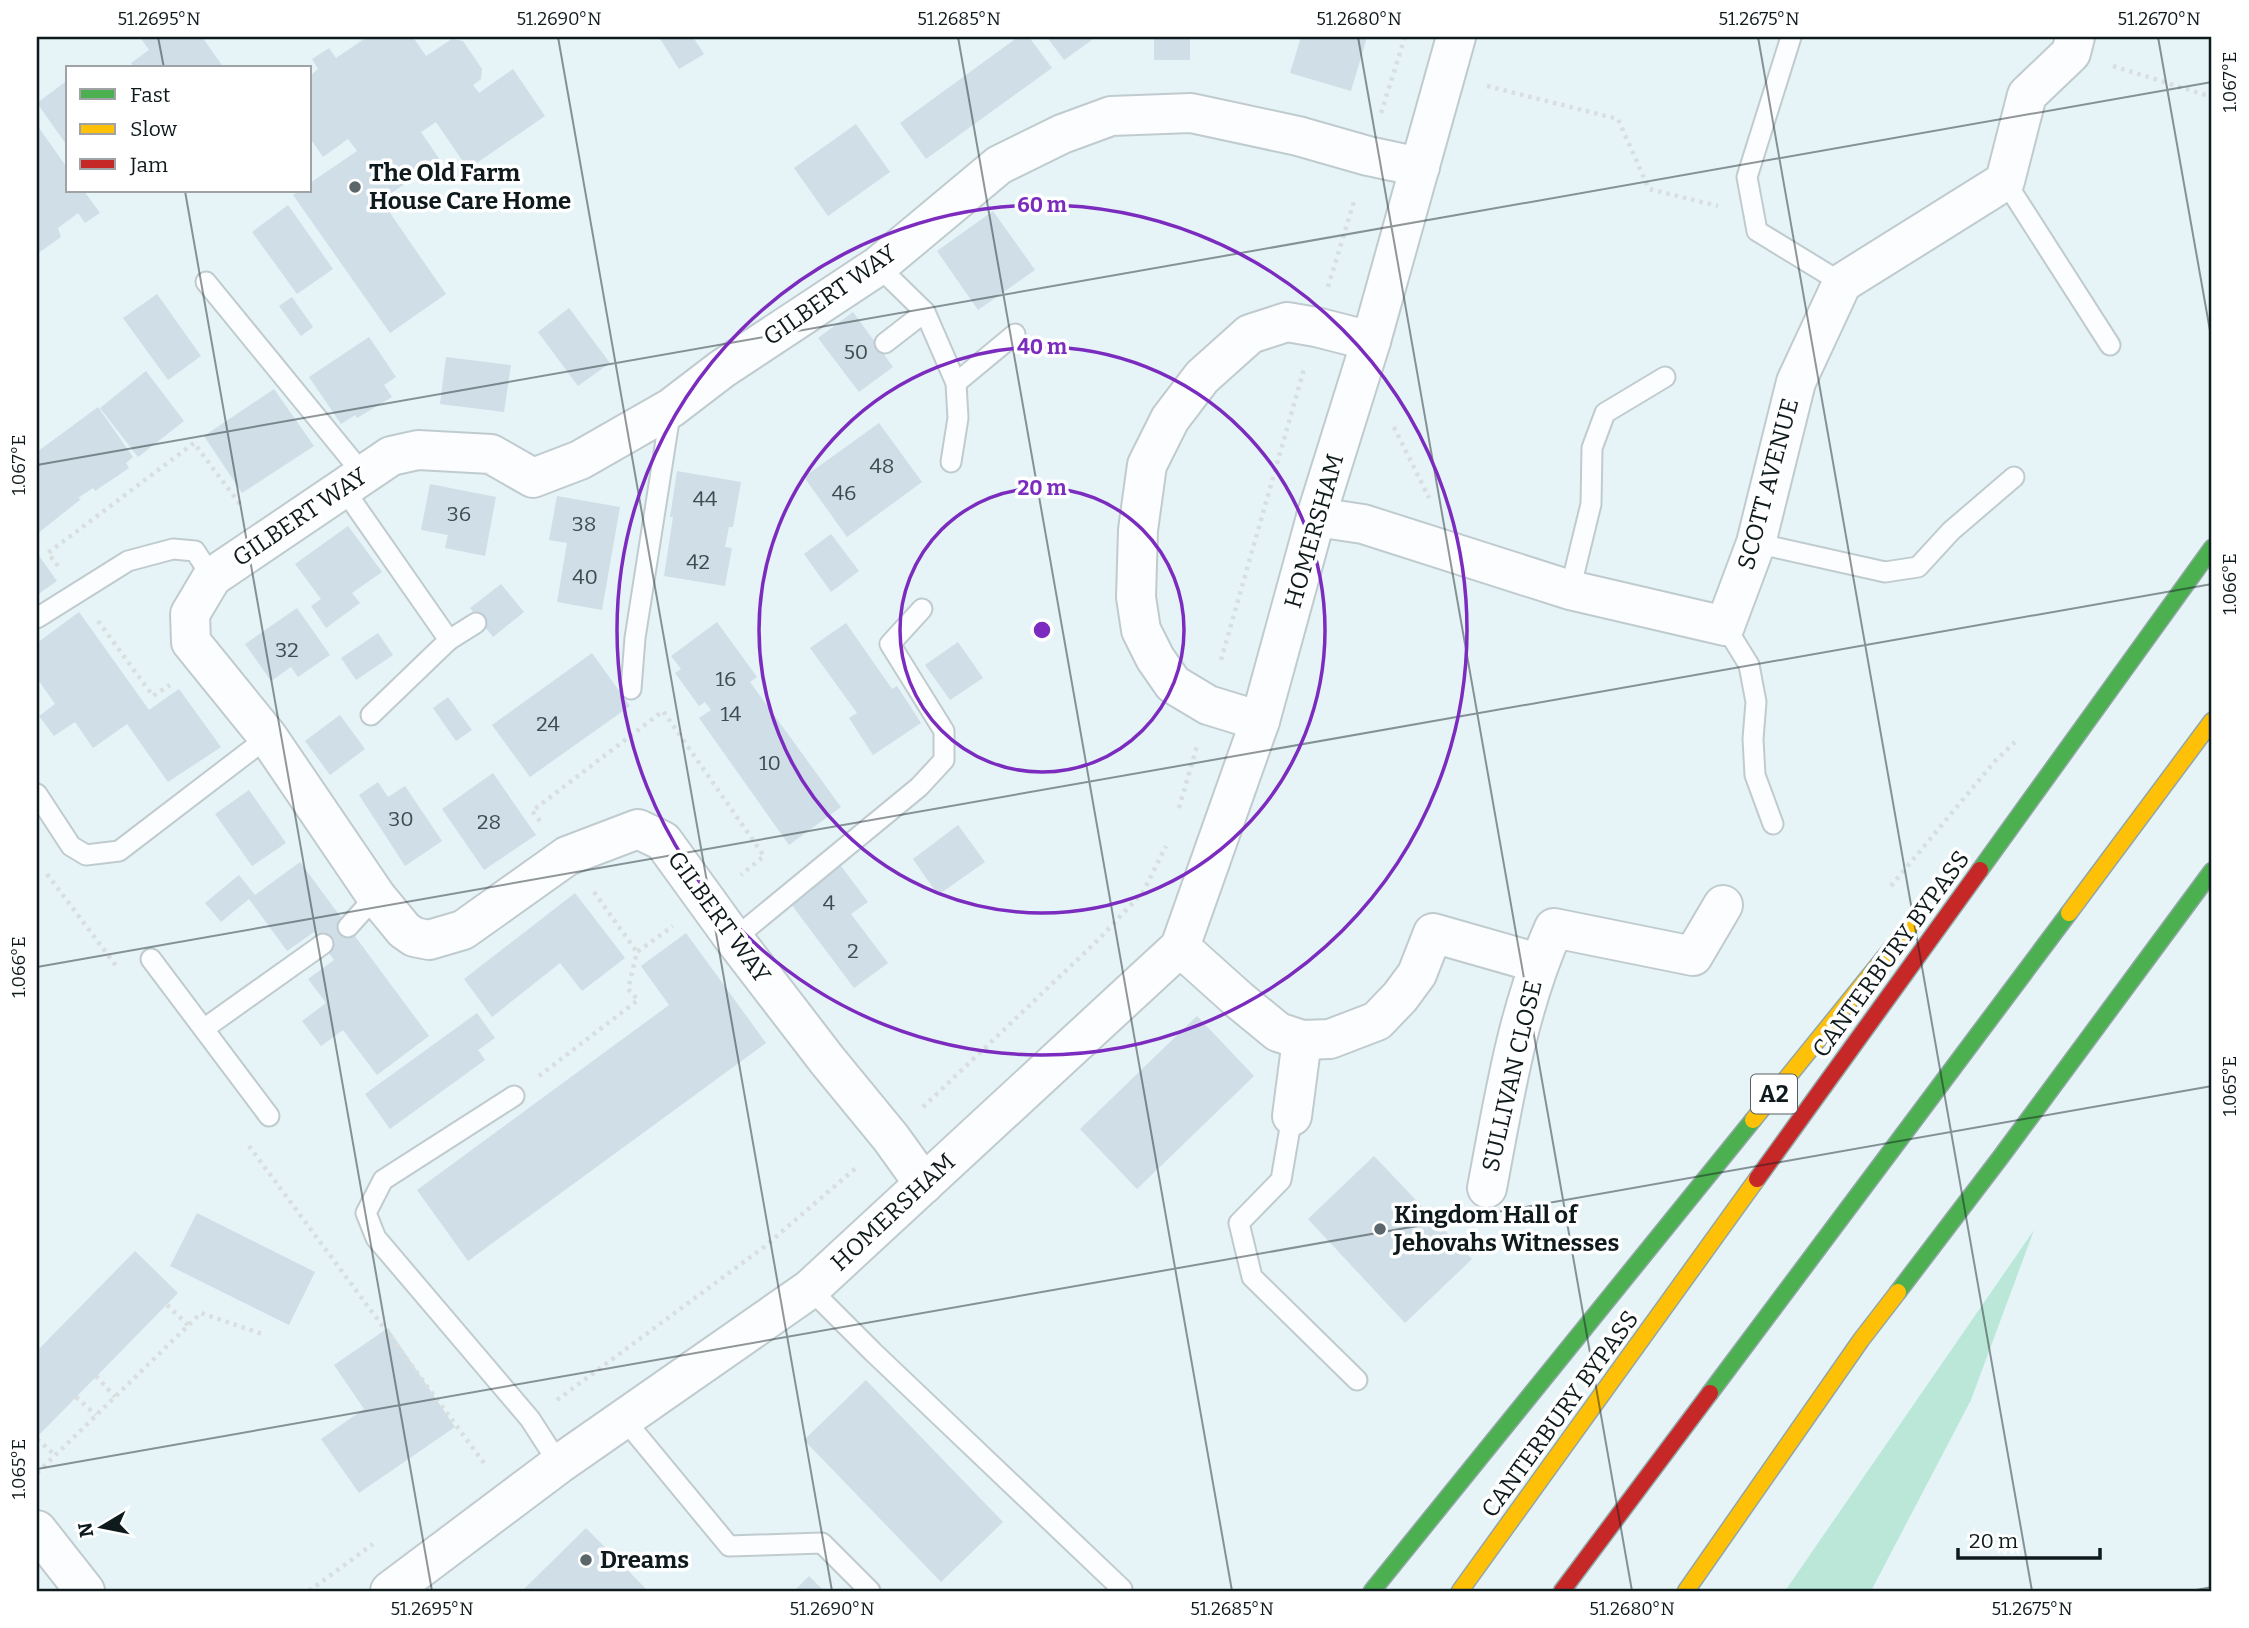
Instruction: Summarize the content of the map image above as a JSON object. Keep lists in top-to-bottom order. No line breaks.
{"streets":{"highway":["CANTERBURY BYPASS","A2"],"street":["GILBERT WAY","SCOTT AVENUE","HOMERSHAM","SULLIVAN CLOSE"]},"crossings":[["GILBERT WAY","HOMERSHAM"],["CANTERBURY BYPASS","A2"]],"places":["The Old Farm House Care Home","Kingdom Hall of Jehovahs Witnesses","Dreams"],"house_numbers":["50","48","46","44","36","38","42","40","32","16","14","24","10","30","28","4","2"],"legend":["Fast","Slow","Jam"],"scale_bar":"20 m","north":"left","coordinates":["51.2695°N","51.2690°N","51.2685°N","51.2680°N","51.2675°N","51.2670°N","1.067°E","1.066°E","1.065°E"],"rings":["60 m","40 m","20 m"]}
